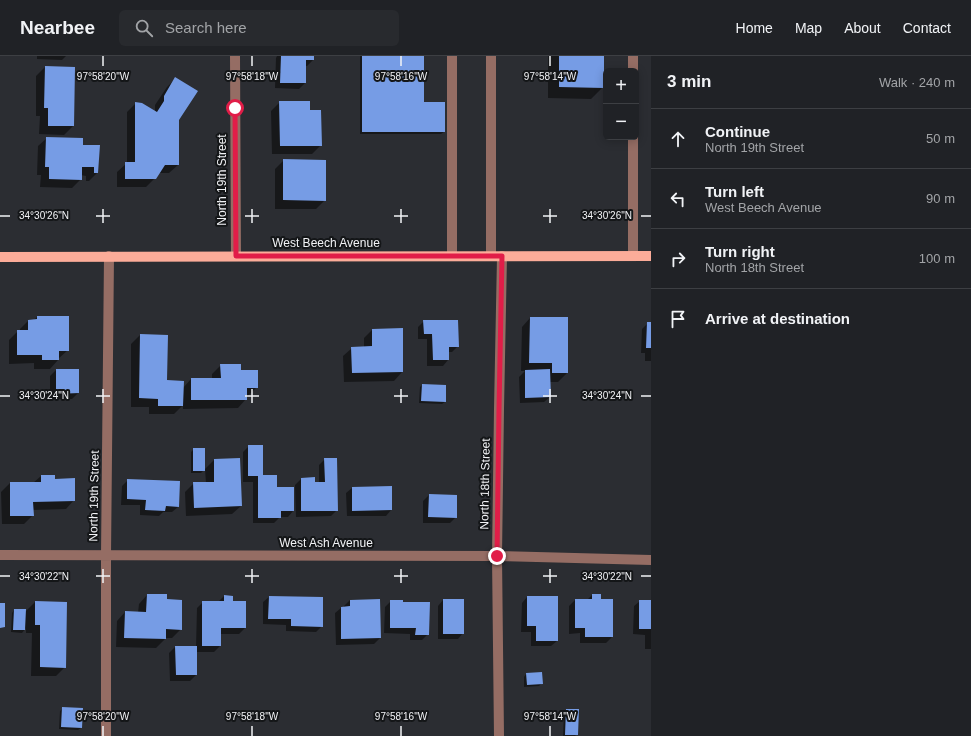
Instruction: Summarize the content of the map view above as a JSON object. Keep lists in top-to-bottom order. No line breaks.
{"streets":{"main road":["West Beech Avenue"],"street":["North 19th Street","North 18th Street","West Ash Avenue"]},"crossings":[["North 19th Street","West Beech Avenue"],["North 19th Street","West Ash Avenue"],["West Beech Avenue","North 18th Street"],["North 18th Street","West Ash Avenue"]],"page":{"header":"Nearbee","search":"Search here","nav":["Home","Map","About","Contact"],"heading":["3 min","Walk · 240 m"],"map_buttons":["+","−"],"list":[["Continue","North 19th Street","50 m"],["Turn left","West Beech Avenue","90 m"],["Turn right","North 18th Street","100 m"],"Arrive at destination"]},"coordinates":["97°58'20\"W","97°58'18\"W","97°58'16\"W","97°58'14\"W","34°30'26\"N","34°30'24\"N","34°30'22\"N"]}
